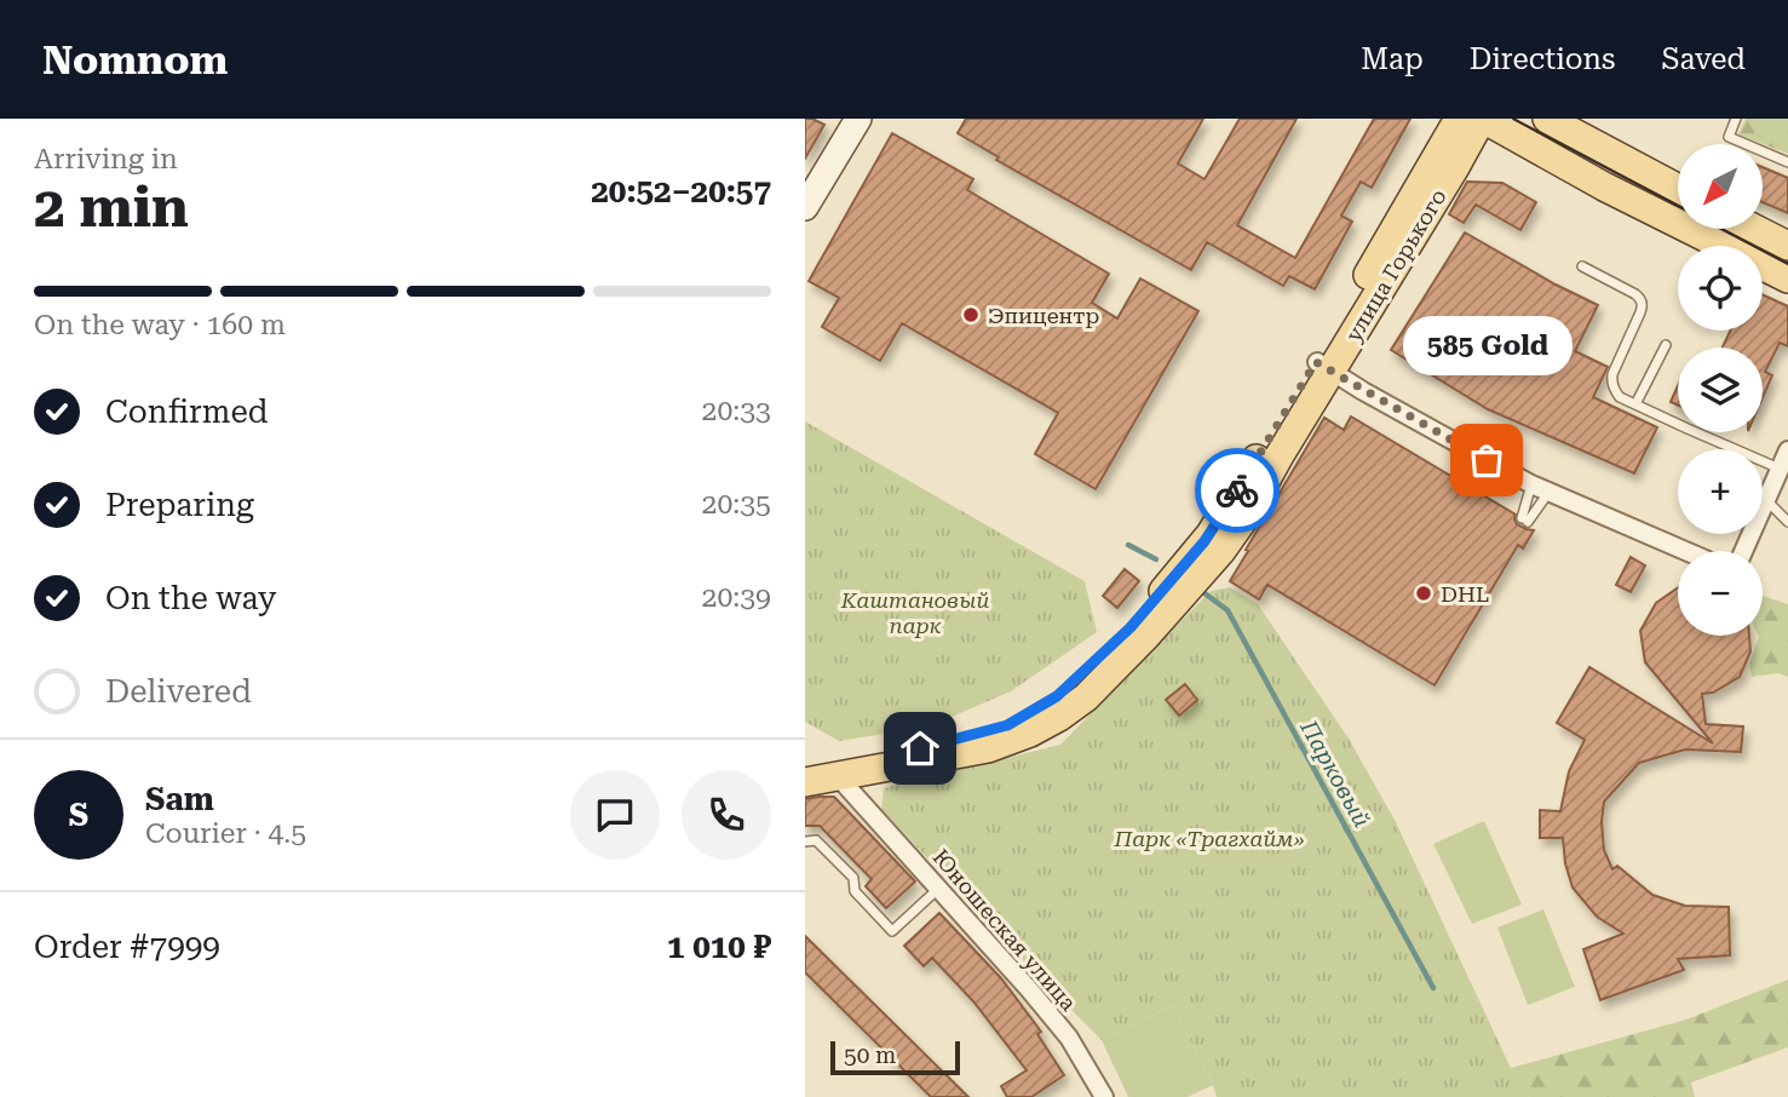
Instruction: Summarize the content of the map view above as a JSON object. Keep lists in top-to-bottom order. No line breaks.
{"streets":{"main road":["улица Горького"],"street":["Юношеская улица"]},"crossings":[["улица Горького","Юношеская улица"]],"water":["Парковый"],"parks":["Каштановый парк","Парк «Трагхайм»"],"places":["Эпицентр","585 Gold","DHL"],"scale_bar":"50 m","north":"bottom left","page":{"header":"Nomnom","nav":["Map","Directions","Saved"],"heading":["2 min","Arriving in","20:52–20:57"],"panel":["Sam","Courier · 4.5","Order #7999","1 010 ₽"],"map_buttons":["+","−"],"bar":"On the way · 160 m","bubble":"585 Gold","list":[["Confirmed","20:33"],["Preparing","20:35"],["On the way","20:39"],"Delivered"],"round":"S","scale":"50 m"}}
